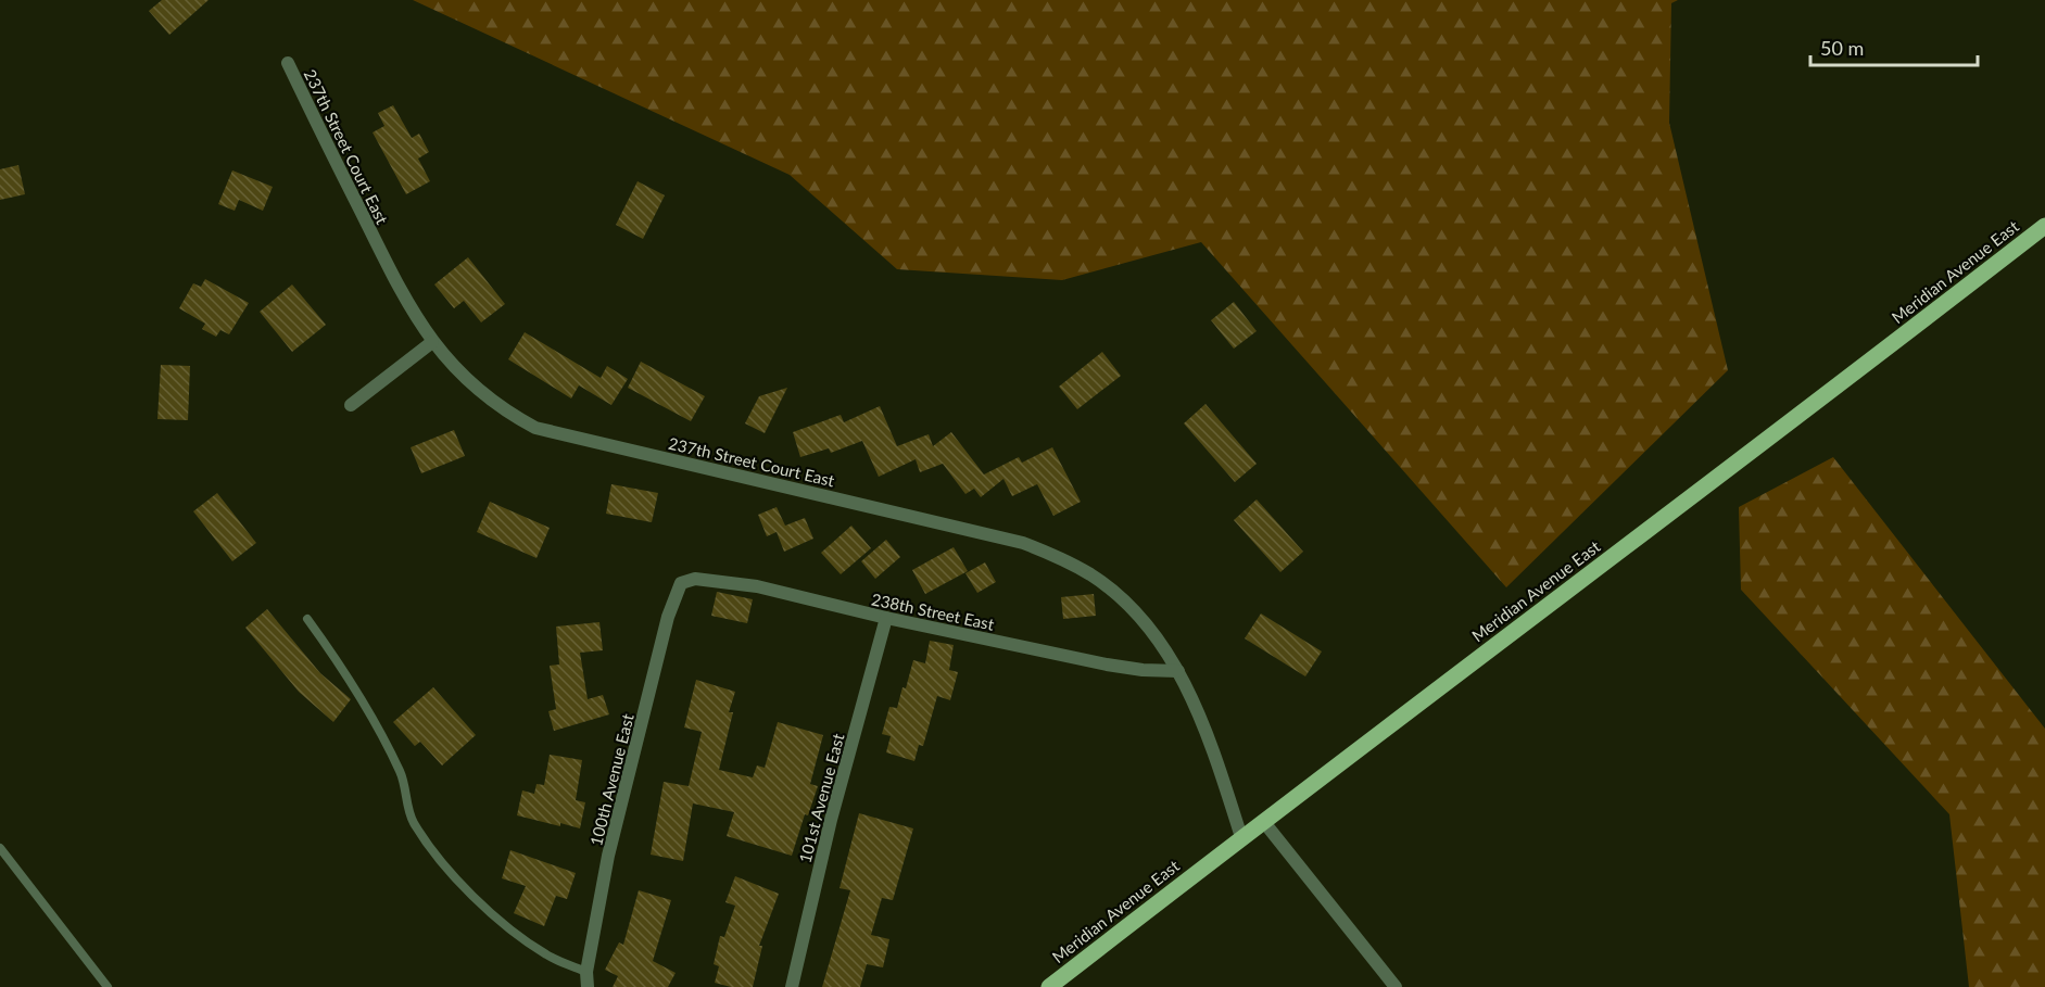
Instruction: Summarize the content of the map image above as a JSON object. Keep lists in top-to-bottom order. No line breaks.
{"streets":{"main road":["Meridian Avenue East"],"street":["237th Street Court East","238th Street East","100th Avenue East","101st Avenue East"]},"crossings":[["237th Street Court East","Meridian Avenue East"],["237th Street Court East","238th Street East"],["238th Street East","100th Avenue East"],["238th Street East","101st Avenue East"]],"scale_bar":"50 m"}
